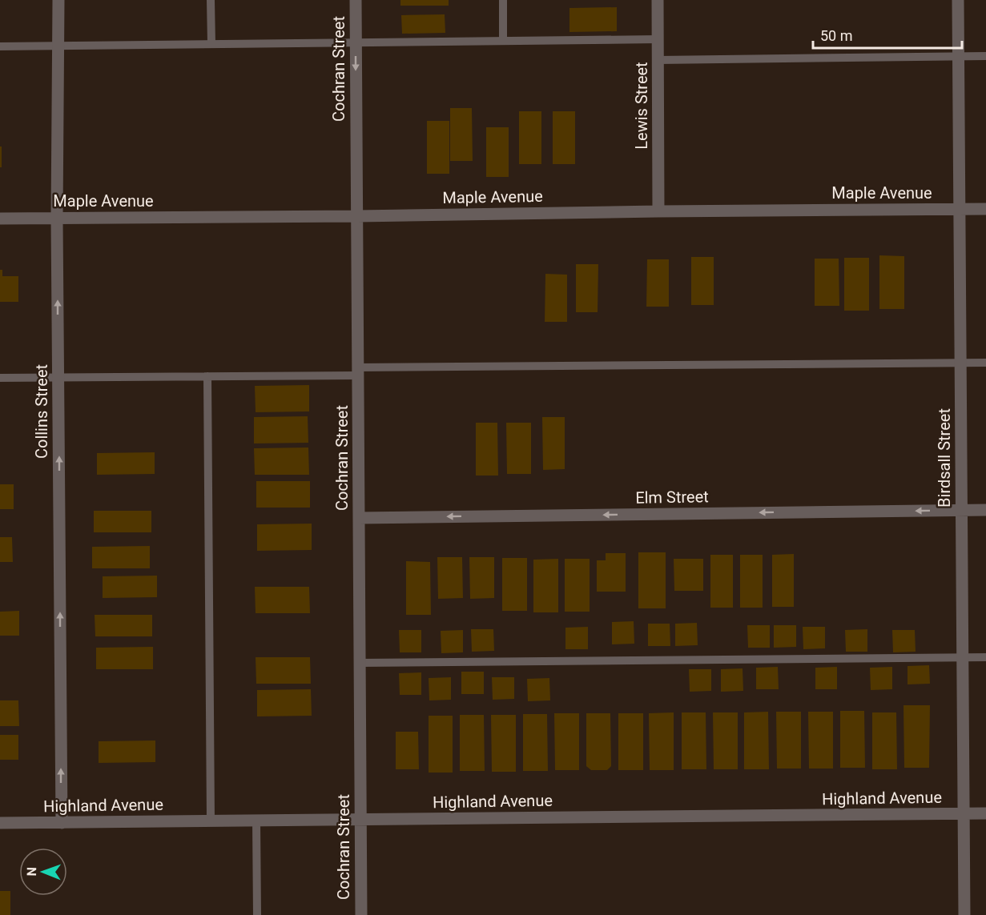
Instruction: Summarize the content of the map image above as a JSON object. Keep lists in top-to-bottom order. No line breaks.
{"streets":{"street":["Cochran Street","Lewis Street","Maple Avenue","Collins Street","Birdsall Street","Elm Street","Highland Avenue"]},"crossings":[["Cochran Street","Maple Avenue"],["Cochran Street","Elm Street"],["Cochran Street","Highland Avenue"],["Lewis Street","Maple Avenue"],["Maple Avenue","Collins Street"],["Maple Avenue","Birdsall Street"],["Collins Street","Highland Avenue"],["Birdsall Street","Elm Street"],["Birdsall Street","Highland Avenue"]],"one_way":["Collins Street","Elm Street"],"scale_bar":"50 m","north":"left"}
